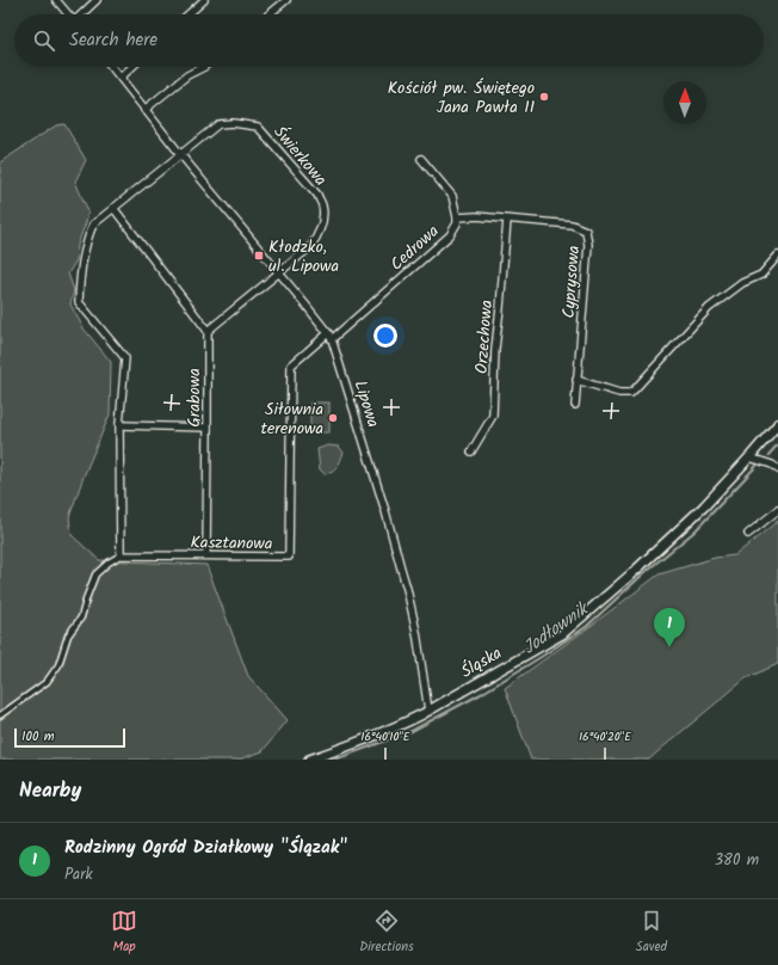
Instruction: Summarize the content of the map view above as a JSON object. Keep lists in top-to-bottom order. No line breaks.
{"streets":{"street":["Świerkowa","Cedrowa","Cyprysowa","Orzechowa","Grabowa","Lipowa","Kasztanowa","Śląska"]},"crossings":[["Świerkowa","Lipowa"],["Cedrowa","Cyprysowa"],["Cedrowa","Lipowa"],["Cedrowa","Kasztanowa"],["Cyprysowa","Orzechowa"],["Grabowa","Kasztanowa"],["Lipowa","Kasztanowa"],["Lipowa","Śląska"]],"water":["Jodłownik"],"places":{"other":["Kościół pw. Świętego Jana Pawła II","Siłownia terenowa"],"transit":["Kłodzko, ul. Lipowa"]},"scale_bar":"100 m","north":"top","page":{"search":"Search here","pins":"1","scale":"100 m","heading":"Nearby","list":[{"mark":"1","name":"Rodzinny Ogród Działkowy \"Ślązak\"","note":"Park","value":"380 m"}],"nav":["Map","Directions","Saved"]},"coordinates":["16°40'10\"E","16°40'20\"E"]}
